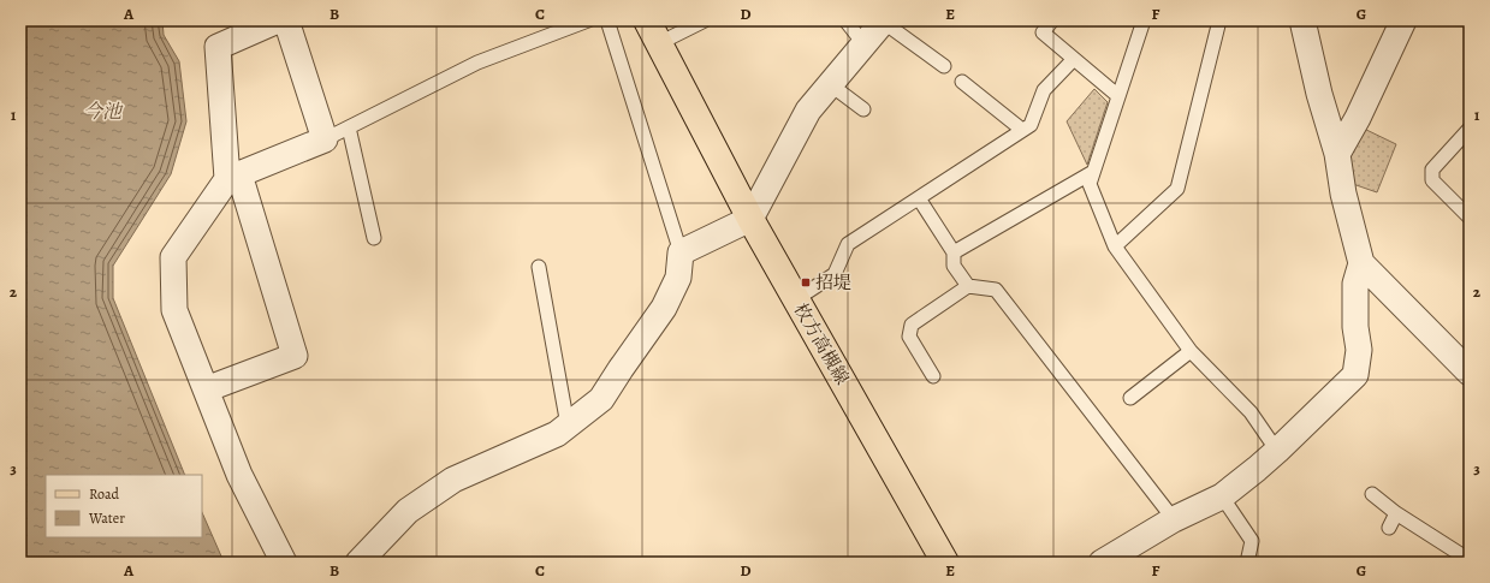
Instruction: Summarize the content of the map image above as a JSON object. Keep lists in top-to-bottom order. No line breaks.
{"streets":{"main road":["枚方高槻線"]},"water":["今池"],"places":{"transit":["招堤"]},"legend":["Road","Water"],"grid":{"columns":["A","B","C","D","E","F","G"],"rows":["1","2","3"]}}
